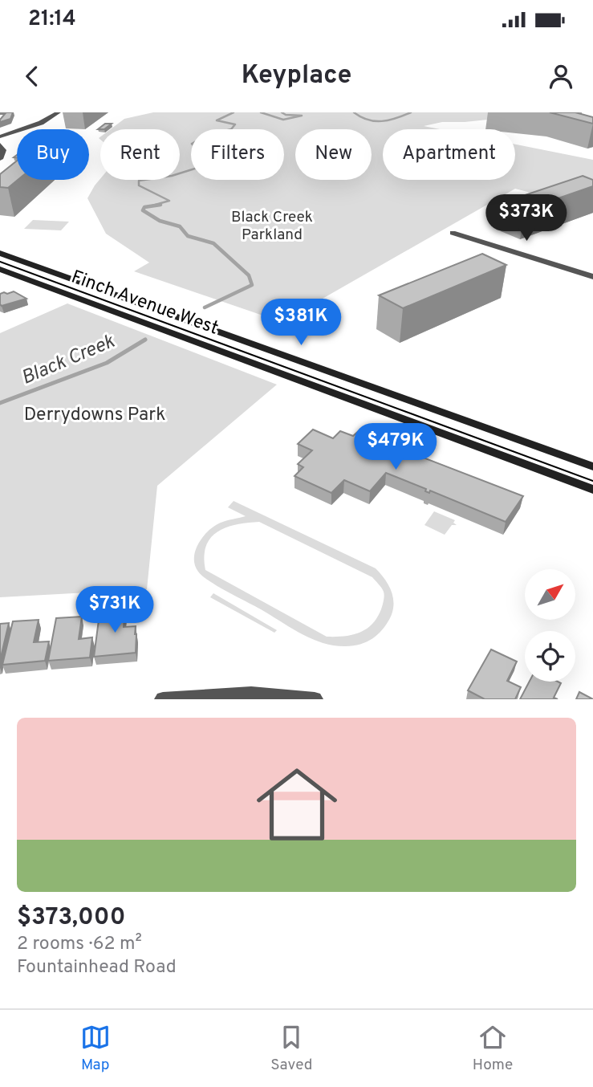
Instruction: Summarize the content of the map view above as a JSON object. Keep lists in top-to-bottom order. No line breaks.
{"streets":{"main road":["Finch Avenue West"]},"water":["Black Creek"],"parks":["Black Creek Parkland","Derrydowns Park"],"north":"top right","page":{"status":"21:14","header":"Keyplace","chip":["Buy","Rent","Filters","New","Apartment"],"price":["$373K","$381K","$479K","$731K"],"list":[{"name":"$373,000","note":"2 rooms · 62 m² · Fountainhead Road"}],"tabs":["Map","Saved","Home"]}}
